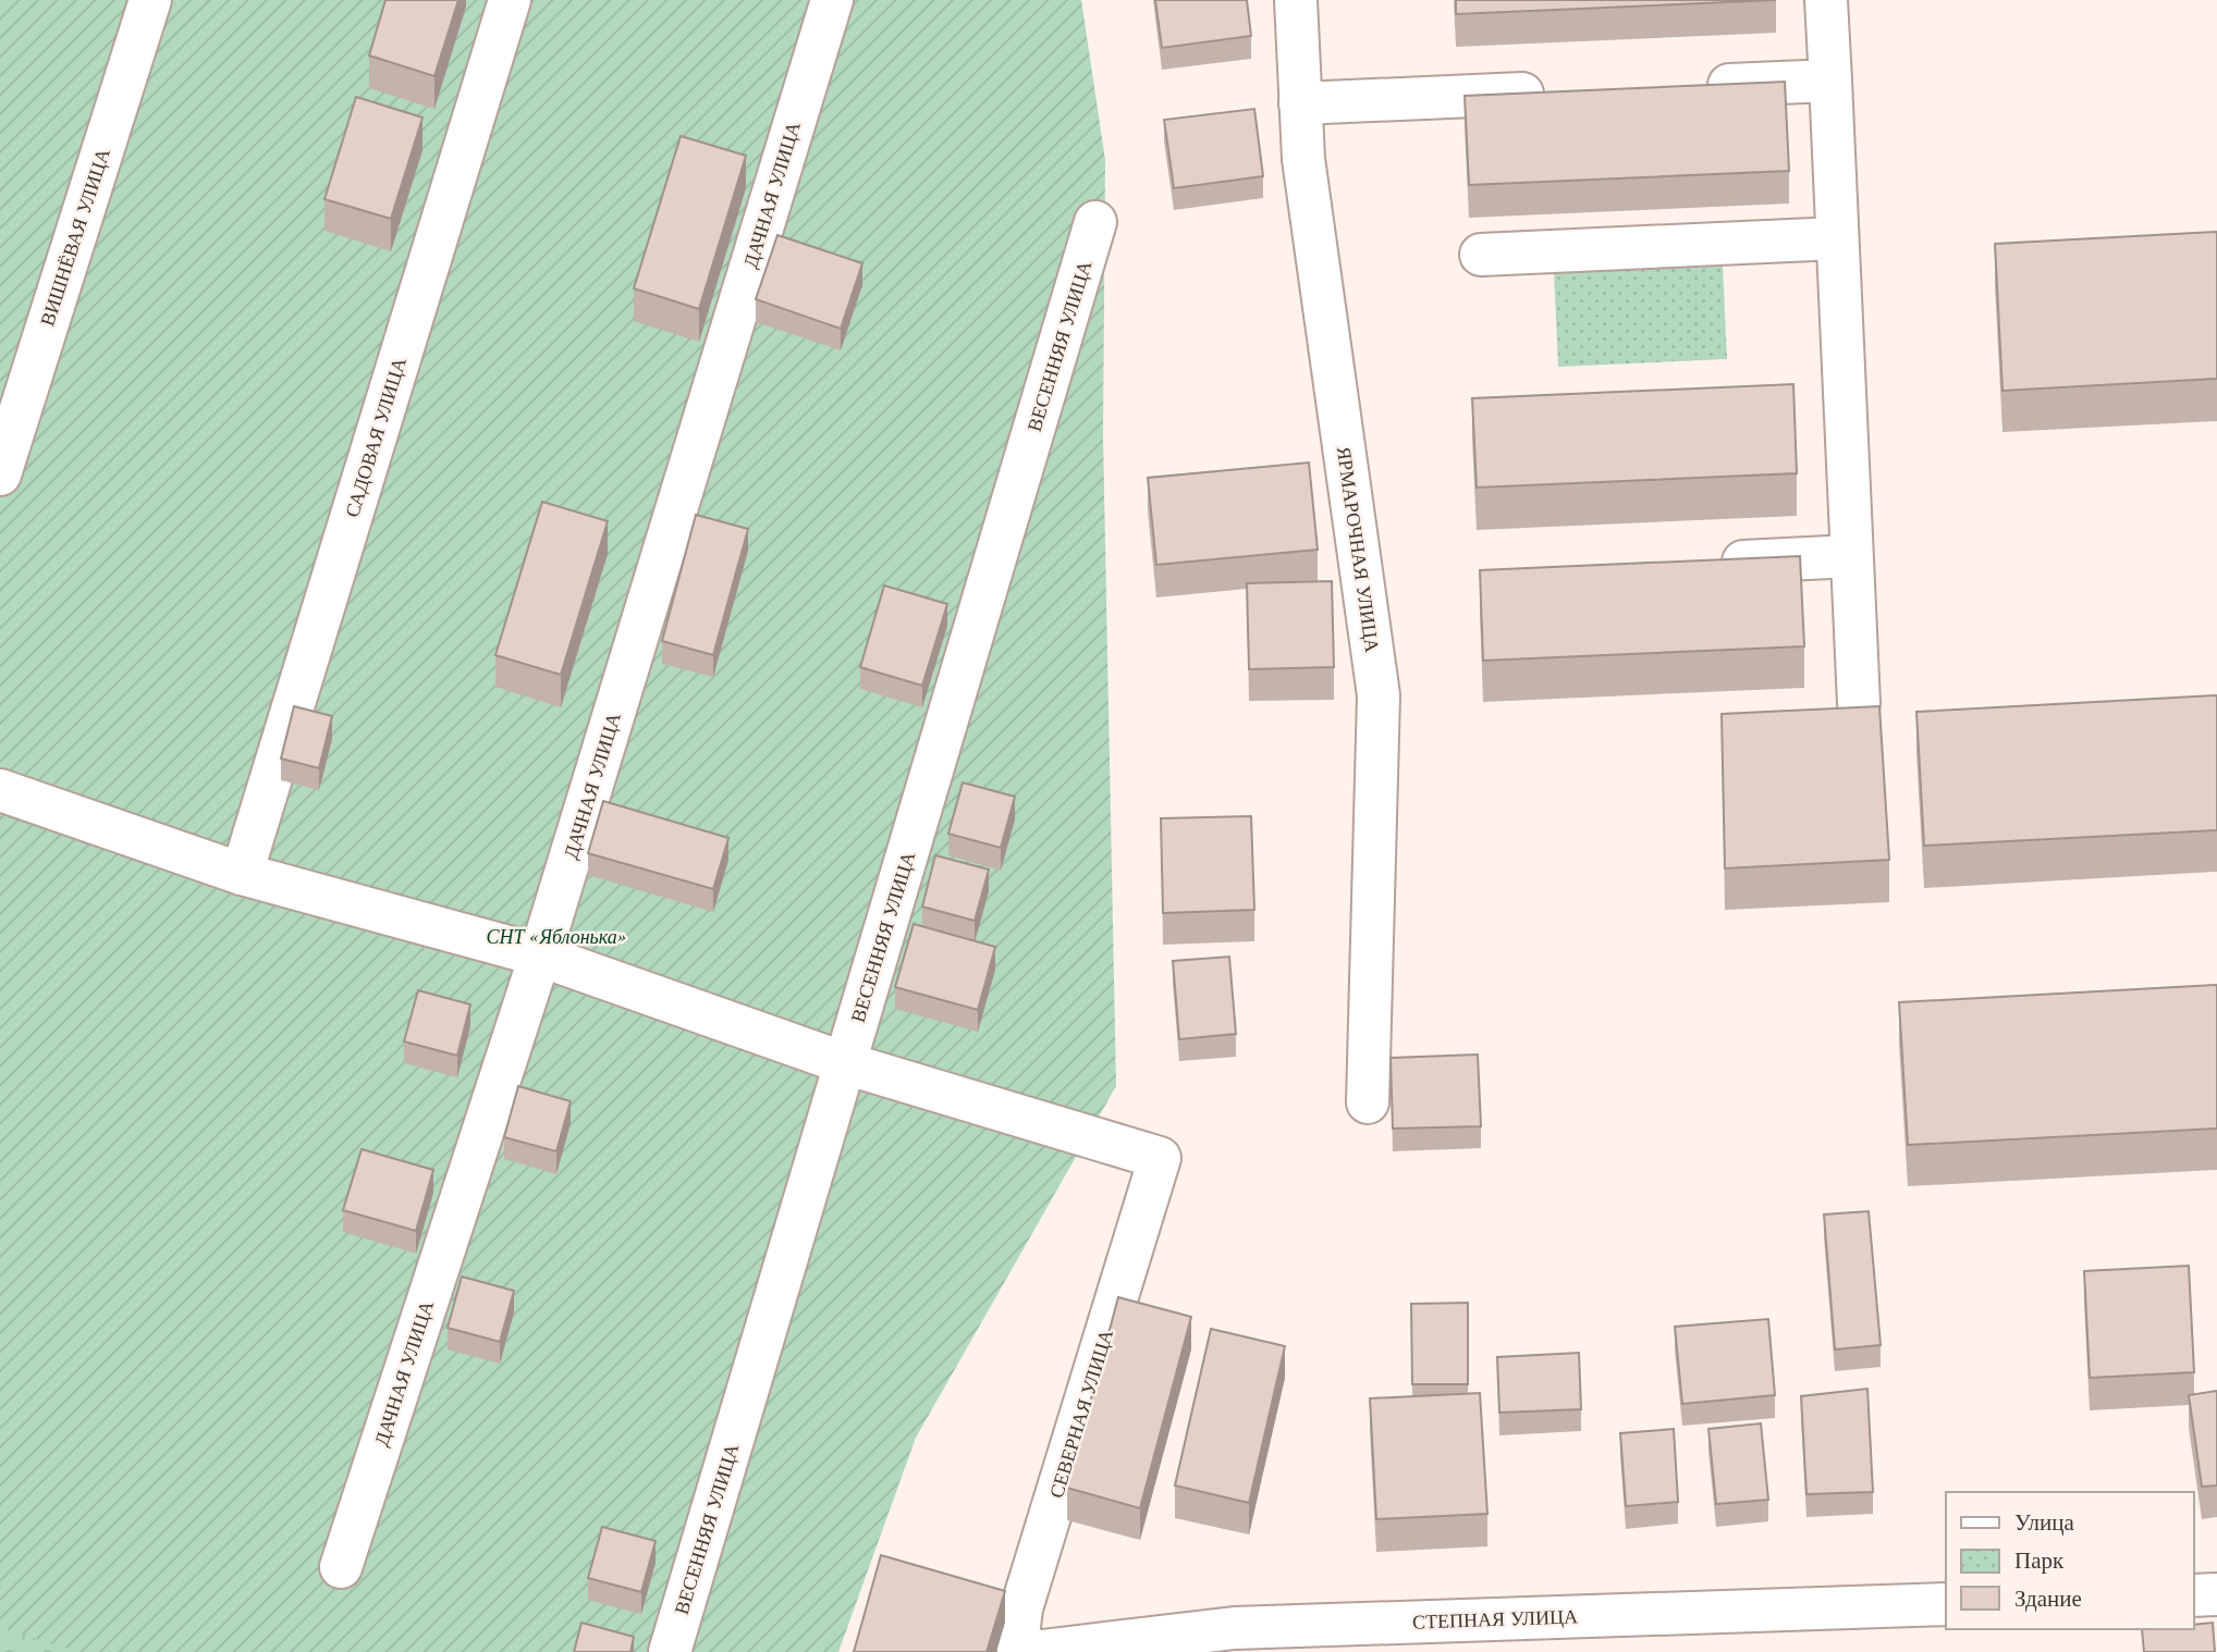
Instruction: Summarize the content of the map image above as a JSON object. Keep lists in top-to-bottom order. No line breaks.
{"streets":{"street":["ДАЧНАЯ УЛИЦА","ВИШНЁВАЯ УЛИЦА","ВЕСЕННЯЯ УЛИЦА","САДОВАЯ УЛИЦА","ЯРМАРОЧНАЯ УЛИЦА","СЕВЕРНАЯ УЛИЦА","СТЕПНАЯ УЛИЦА"]},"crossings":[["ВЕСЕННЯЯ УЛИЦА","СЕВЕРНАЯ УЛИЦА"],["СЕВЕРНАЯ УЛИЦА","СТЕПНАЯ УЛИЦА"]],"parks":["СНТ «Яблонька»"],"legend":["Улица","Парк","Здание"]}
